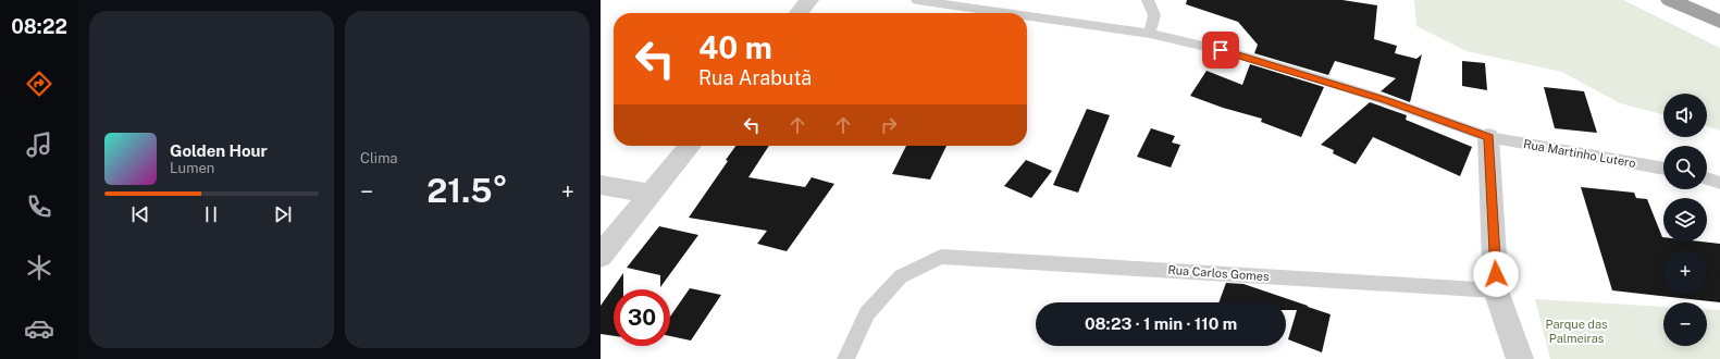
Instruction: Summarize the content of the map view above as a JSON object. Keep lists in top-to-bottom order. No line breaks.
{"streets":{"lane":["Rua Martinho Lutero","Rua Carlos Gomes"]},"parks":["Parque das Palmeiras"],"page":{"tabs":"08:22","tile":"Clima","turn":["40 m","Rua Arabutã"],"map_buttons":["+","−"],"song":["Golden Hour","Lumen"],"heat":["−","21.5°","+"],"limit":"30","trip":"08:23 · 1 min · 110 m"}}
